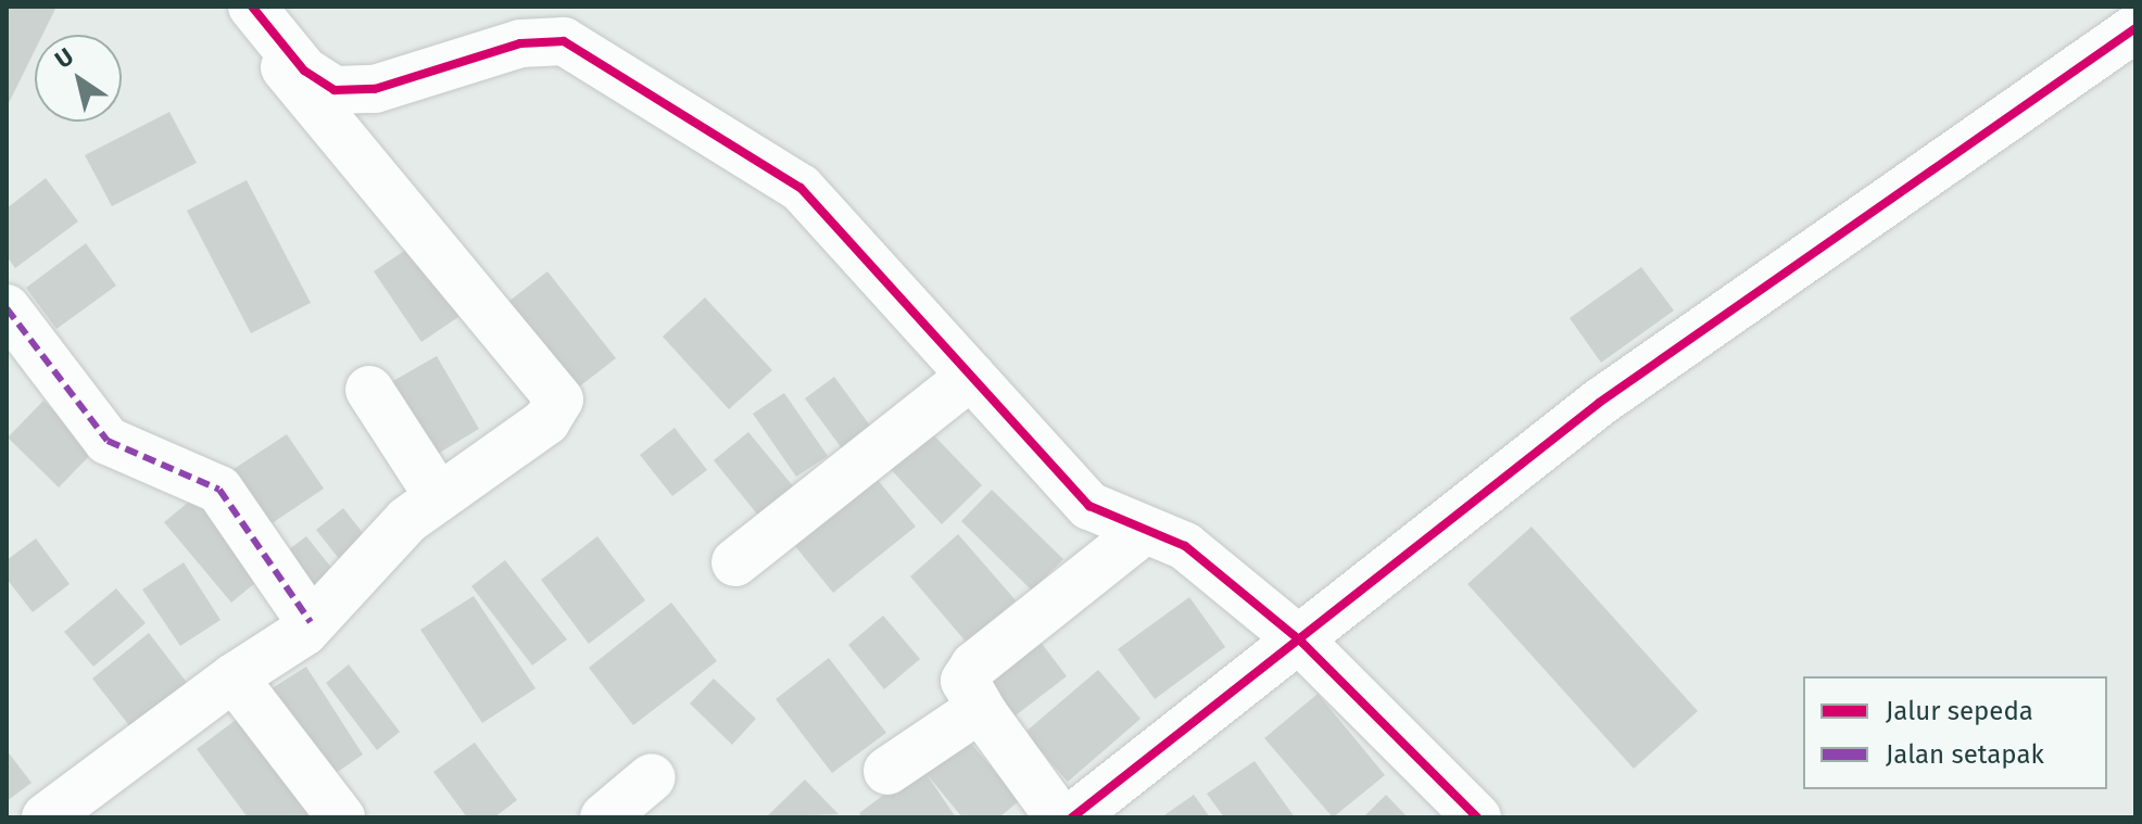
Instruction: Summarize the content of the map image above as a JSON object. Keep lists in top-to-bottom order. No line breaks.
{"legend":["Jalur sepeda","Jalan setapak"],"north":"top left"}
